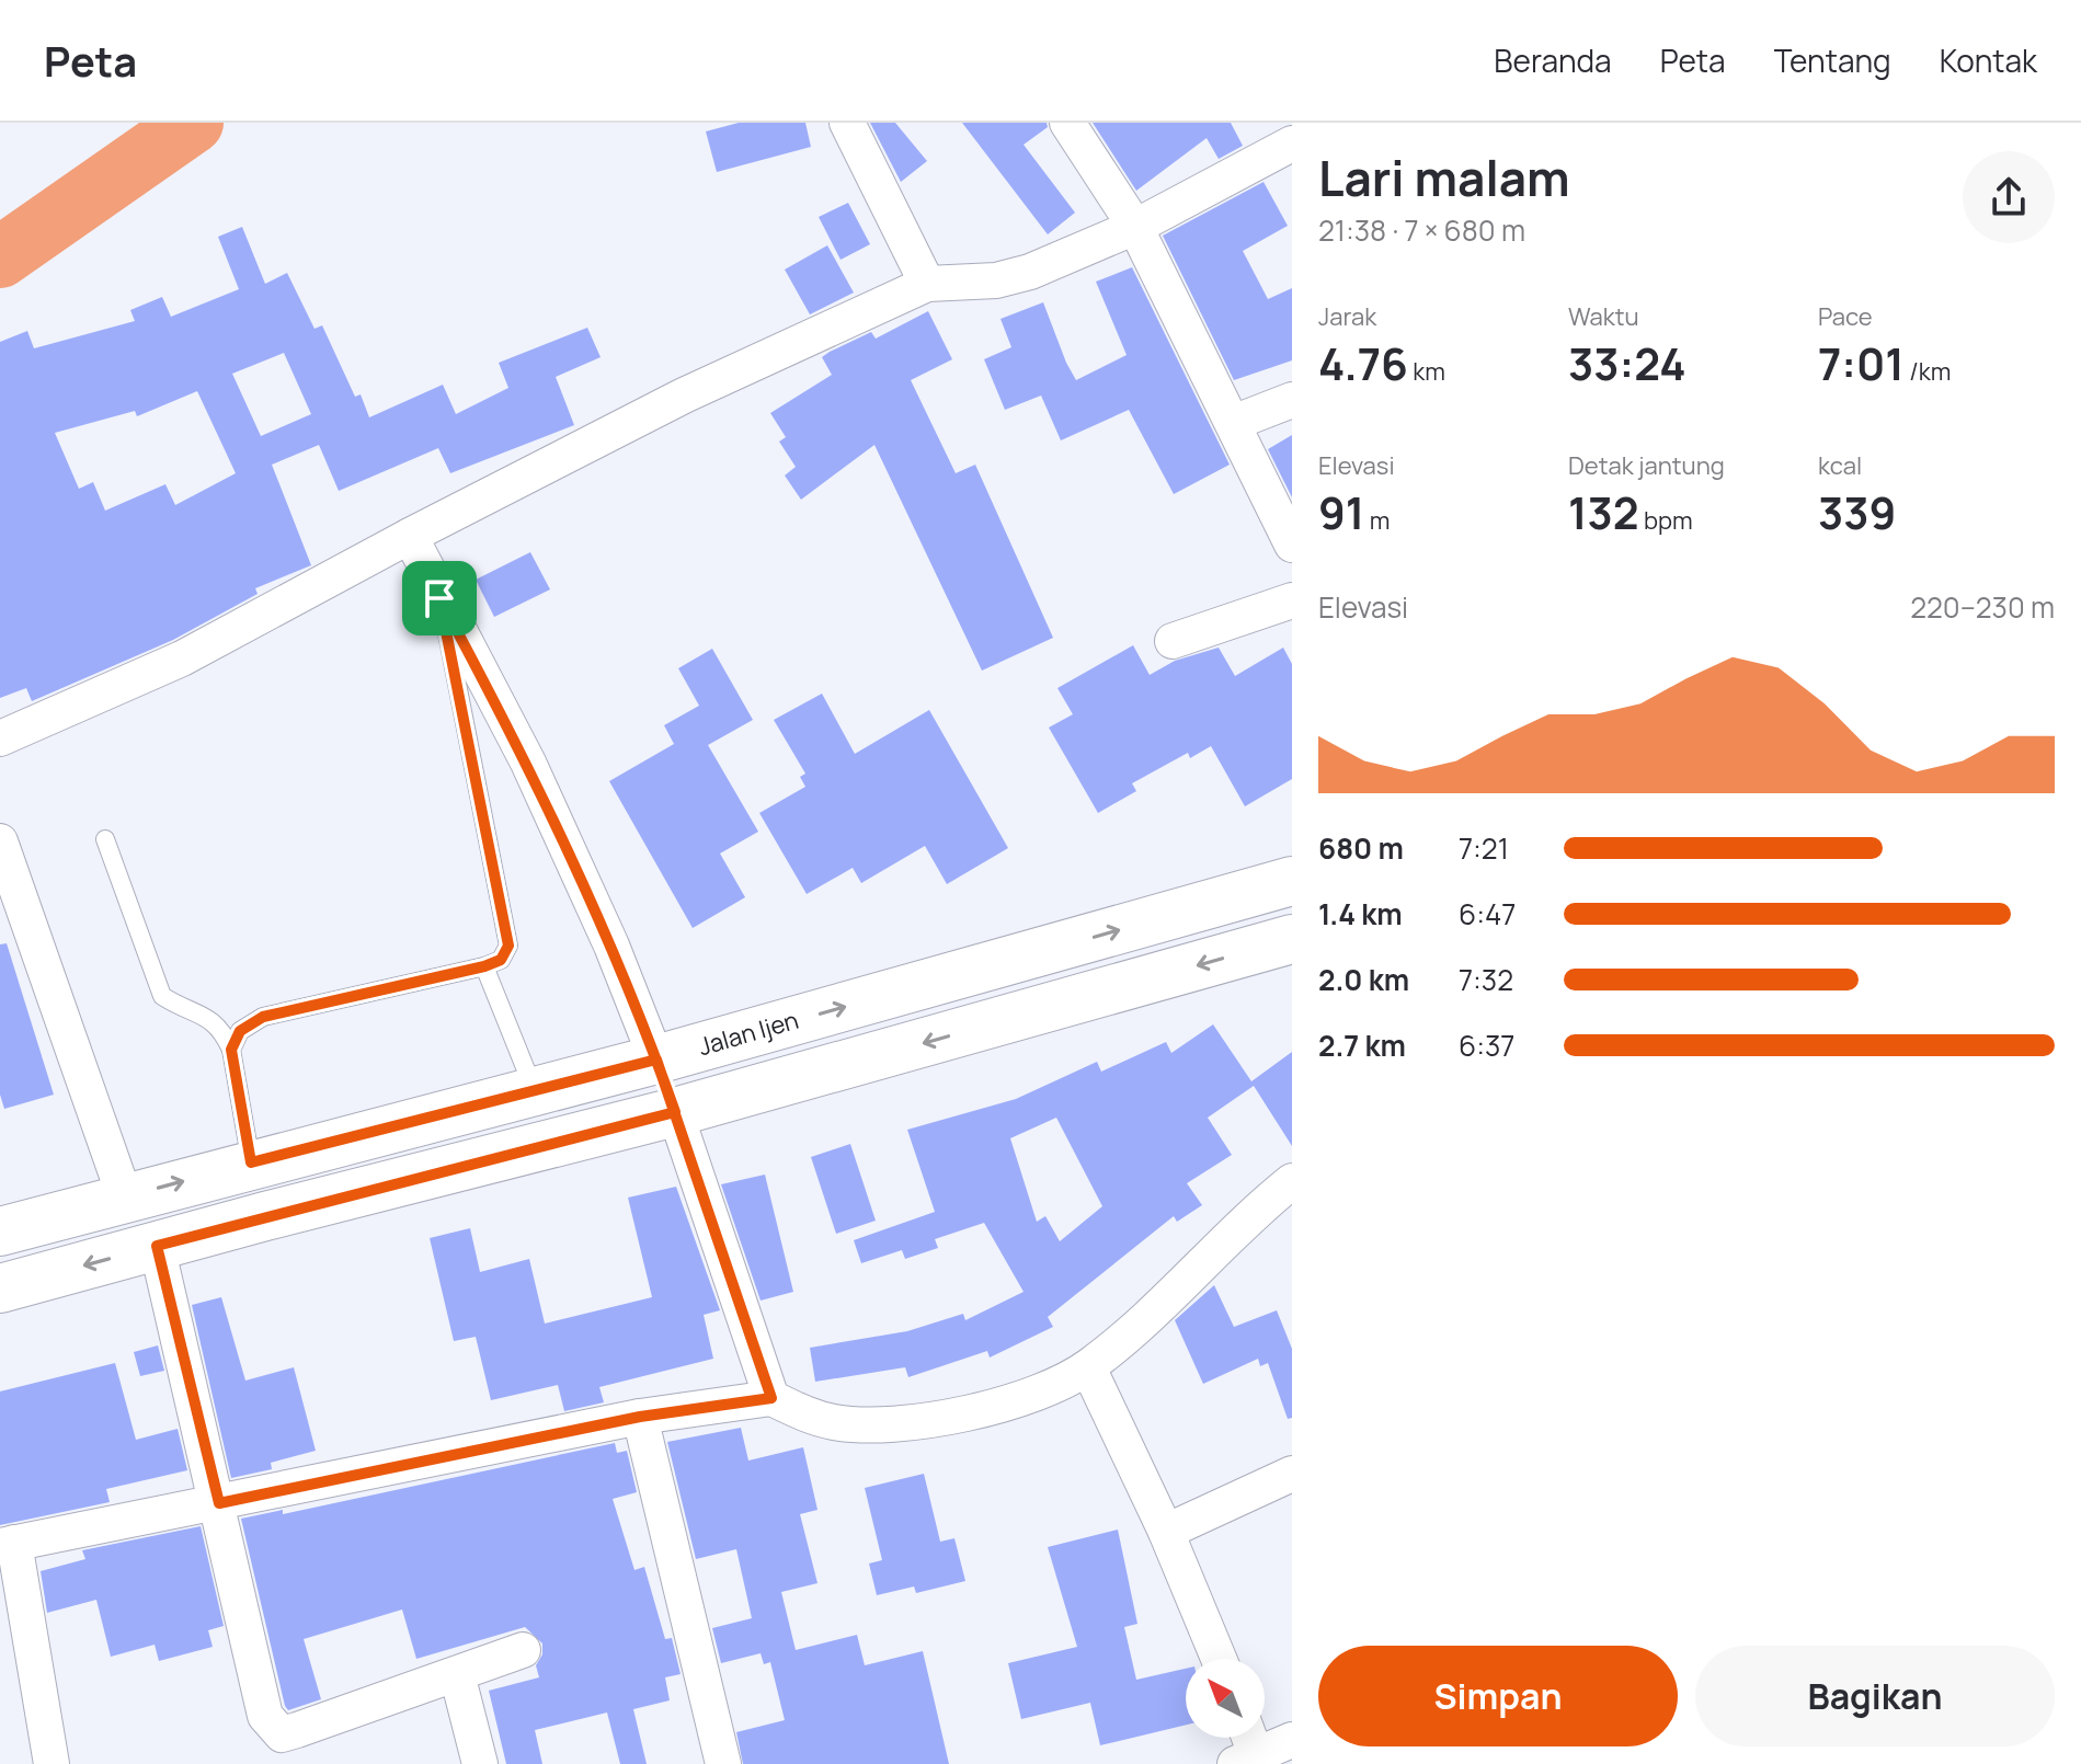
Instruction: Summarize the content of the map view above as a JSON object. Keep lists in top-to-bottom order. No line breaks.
{"streets":{"street":["Jalan Ijen"]},"north":"top left","page":{"header":"Peta","nav":["Beranda","Peta","Tentang","Kontak"],"heading":["Lari malam","21:38 · 7 × 680 m"],"stats":[["Jarak","4.76 km"],["Waktu","33:24"],["Pace","7:01 /km"],["Elevasi","91 m"],["Detak jantung","132 bpm"],["kcal","339"]],"chart":["Elevasi","220–230 m"],"list":[{"name":"680 m","note":"7:21"},{"name":"1.4 km","note":"6:47"},{"name":"2.0 km","note":"7:32"},{"name":"2.7 km","note":"6:37"}],"buttons":["Simpan","Bagikan"]}}
